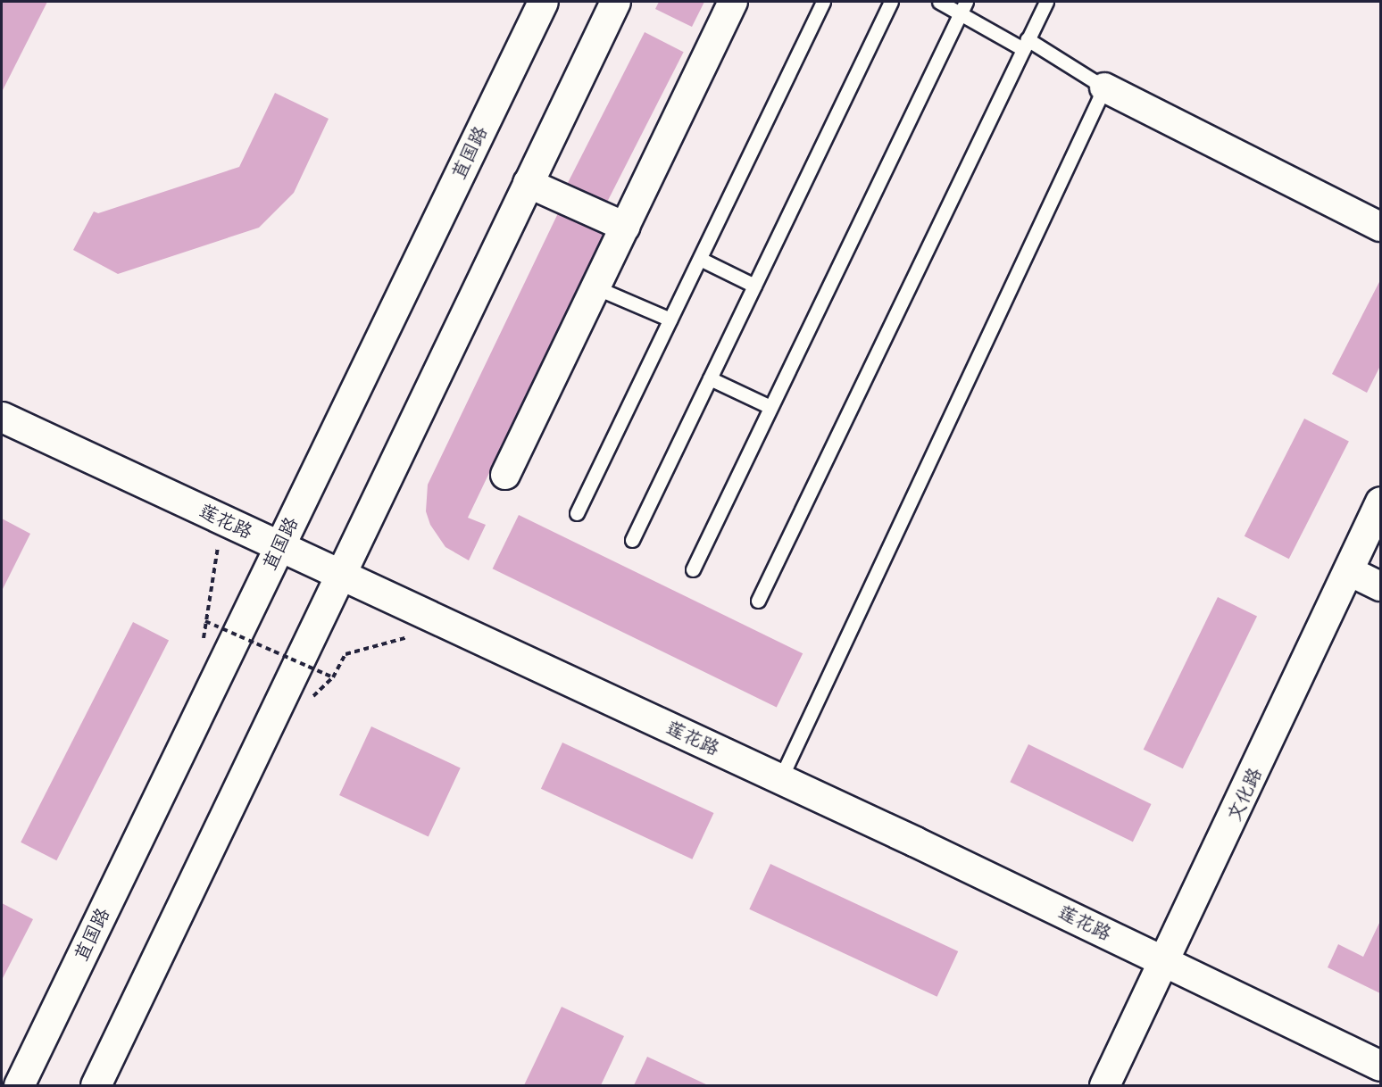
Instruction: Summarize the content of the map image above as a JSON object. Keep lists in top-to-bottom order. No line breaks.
{"streets":{"main road":["苴国路","莲花路","文化路"]},"crossings":[["苴国路","莲花路"],["莲花路","文化路"]]}
